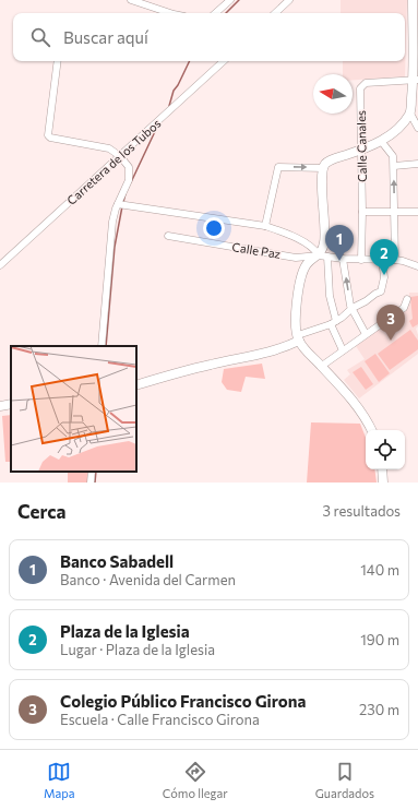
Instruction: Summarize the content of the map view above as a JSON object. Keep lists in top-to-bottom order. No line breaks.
{"streets":{"street":["Calle Canales","Carretera de los Tubos","Calle Paz"]},"crossings":[["Calle Canales","Calle Paz"]],"north":"left","page":{"search":"Buscar aquí","pins":["1","2","3"],"heading":["Cerca","3 resultados"],"list":[{"mark":"1","name":"Banco Sabadell","note":"Banco · Avenida del Carmen","value":"140 m"},{"mark":"2","name":"Plaza de la Iglesia","note":"Lugar · Plaza de la Iglesia","value":"190 m"},{"mark":"3","name":"Colegio Público Francisco Girona","note":"Escuela · Calle Francisco Girona","value":"230 m"}],"nav":["Mapa","Cómo llegar","Guardados"]}}
